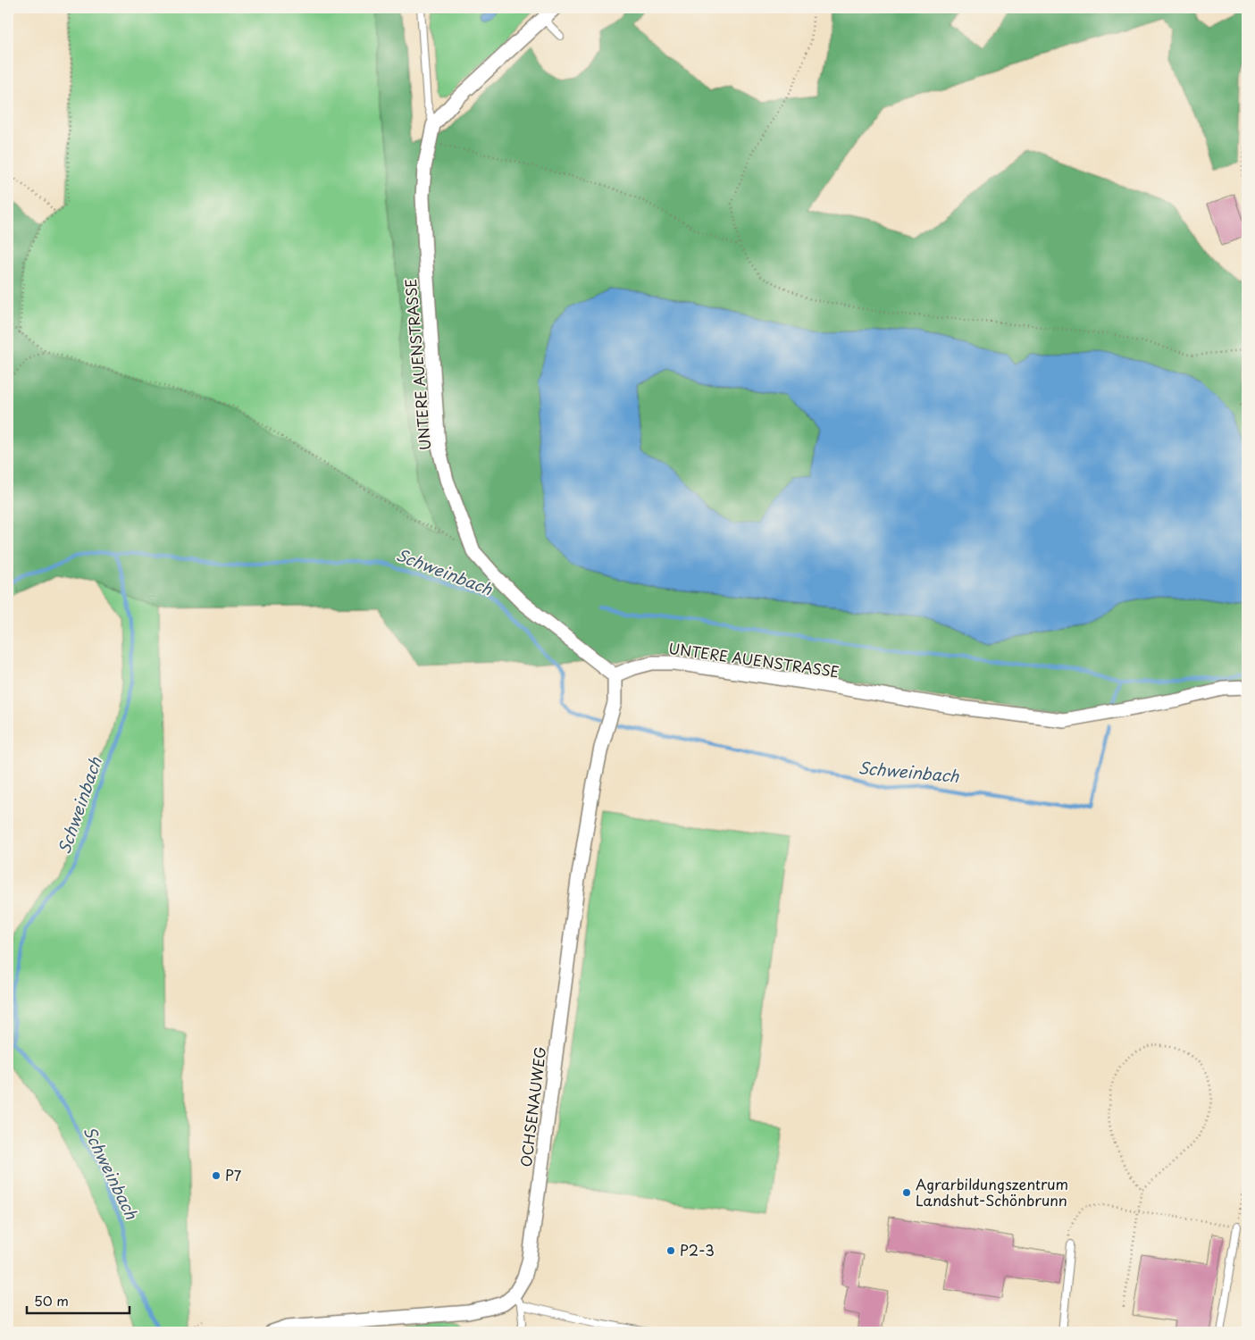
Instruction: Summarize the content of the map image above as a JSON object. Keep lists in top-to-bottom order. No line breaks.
{"streets":{"street":["UNTERE AUENSTRASSE","OCHSENAUWEG"]},"crossings":[["UNTERE AUENSTRASSE","OCHSENAUWEG"]],"water":["Schweinbach"],"places":["P7","Agrarbildungszentrum Landshut-Schönbrunn","P2-3"],"scale_bar":"50 m"}
